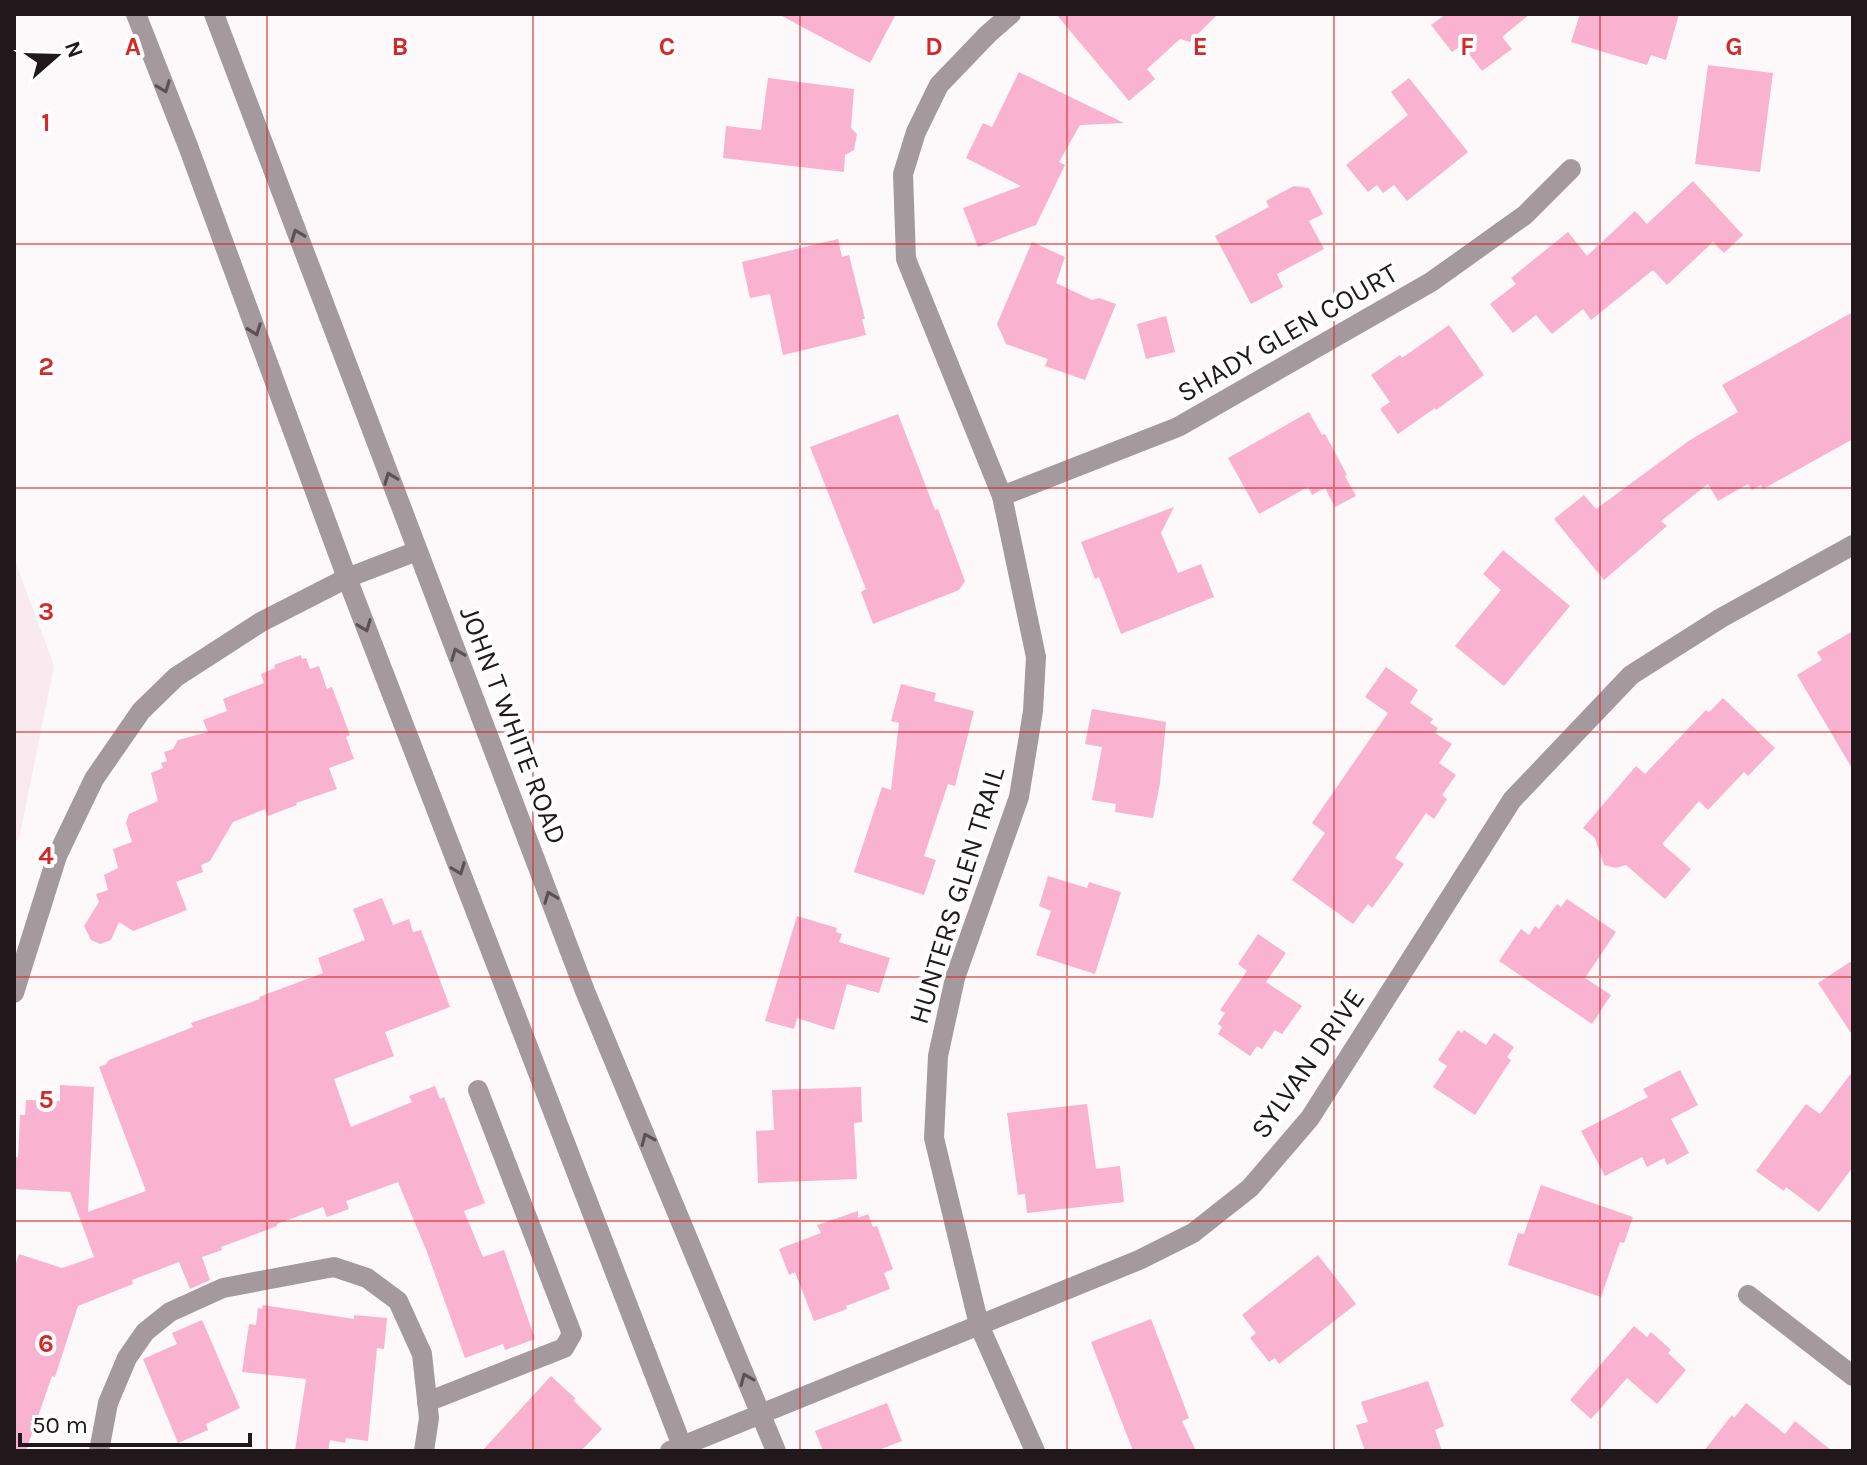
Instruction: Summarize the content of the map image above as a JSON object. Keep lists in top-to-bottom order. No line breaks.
{"streets":{"street":["SHADY GLEN COURT","JOHN T WHITE ROAD","HUNTERS GLEN TRAIL","SYLVAN DRIVE"]},"crossings":[["SHADY GLEN COURT","HUNTERS GLEN TRAIL"],["JOHN T WHITE ROAD","SYLVAN DRIVE"],["HUNTERS GLEN TRAIL","SYLVAN DRIVE"]],"scale_bar":"50 m","north":"right","grid":{"columns":["A","B","C","D","E","F","G"],"rows":["1","2","3","4","5","6"]}}
